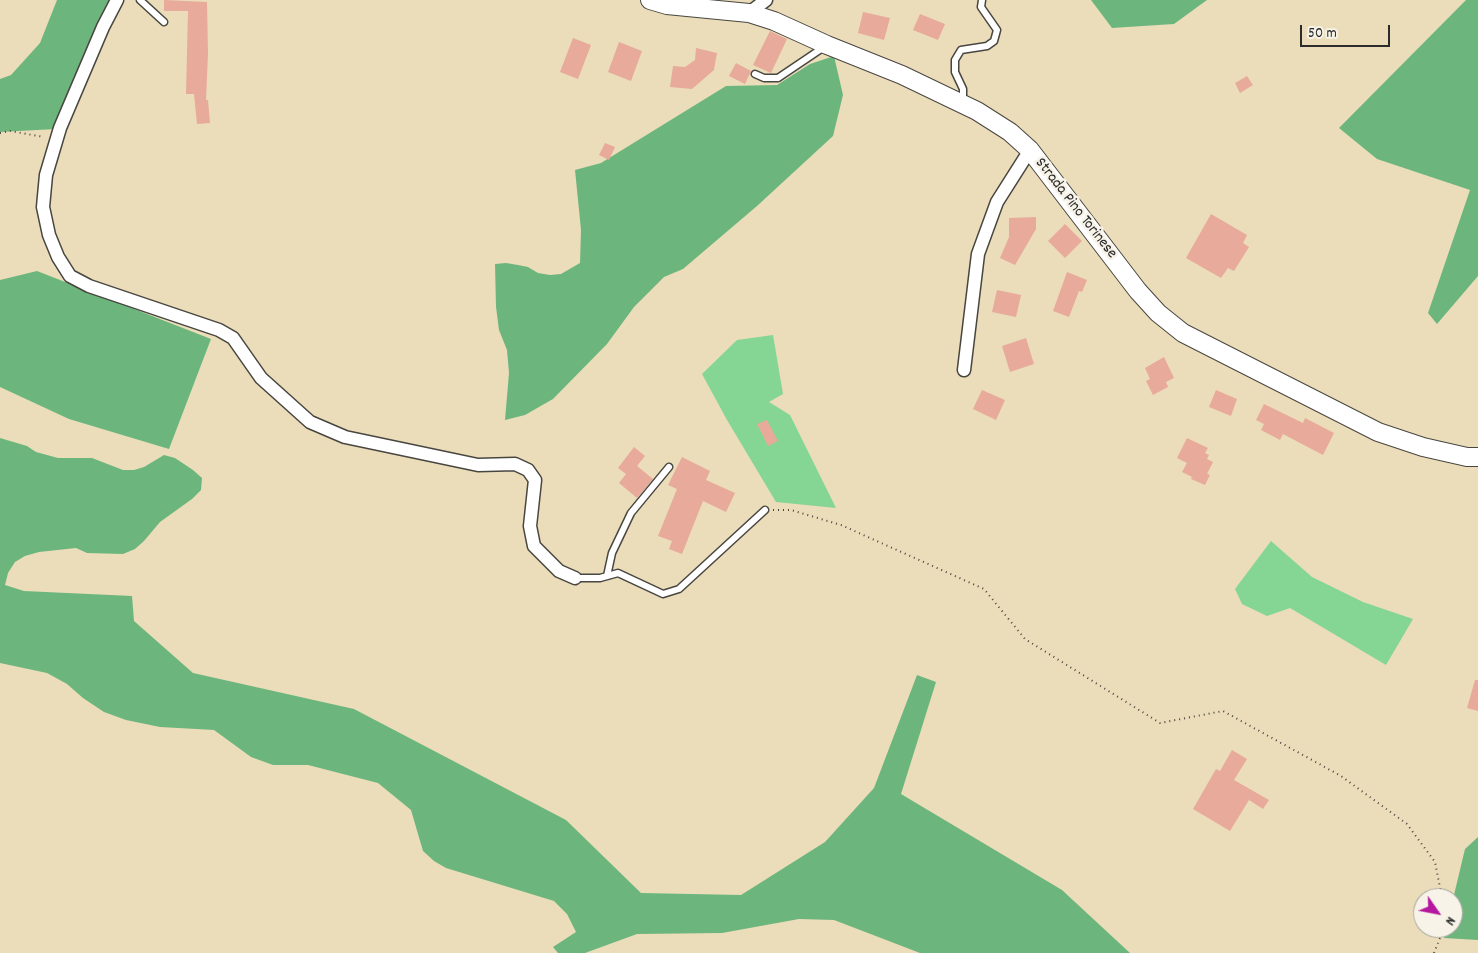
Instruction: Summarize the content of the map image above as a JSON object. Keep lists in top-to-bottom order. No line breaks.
{"streets":{"street":["Strada Pino Torinese"]},"scale_bar":"50 m","north":"bottom right"}
